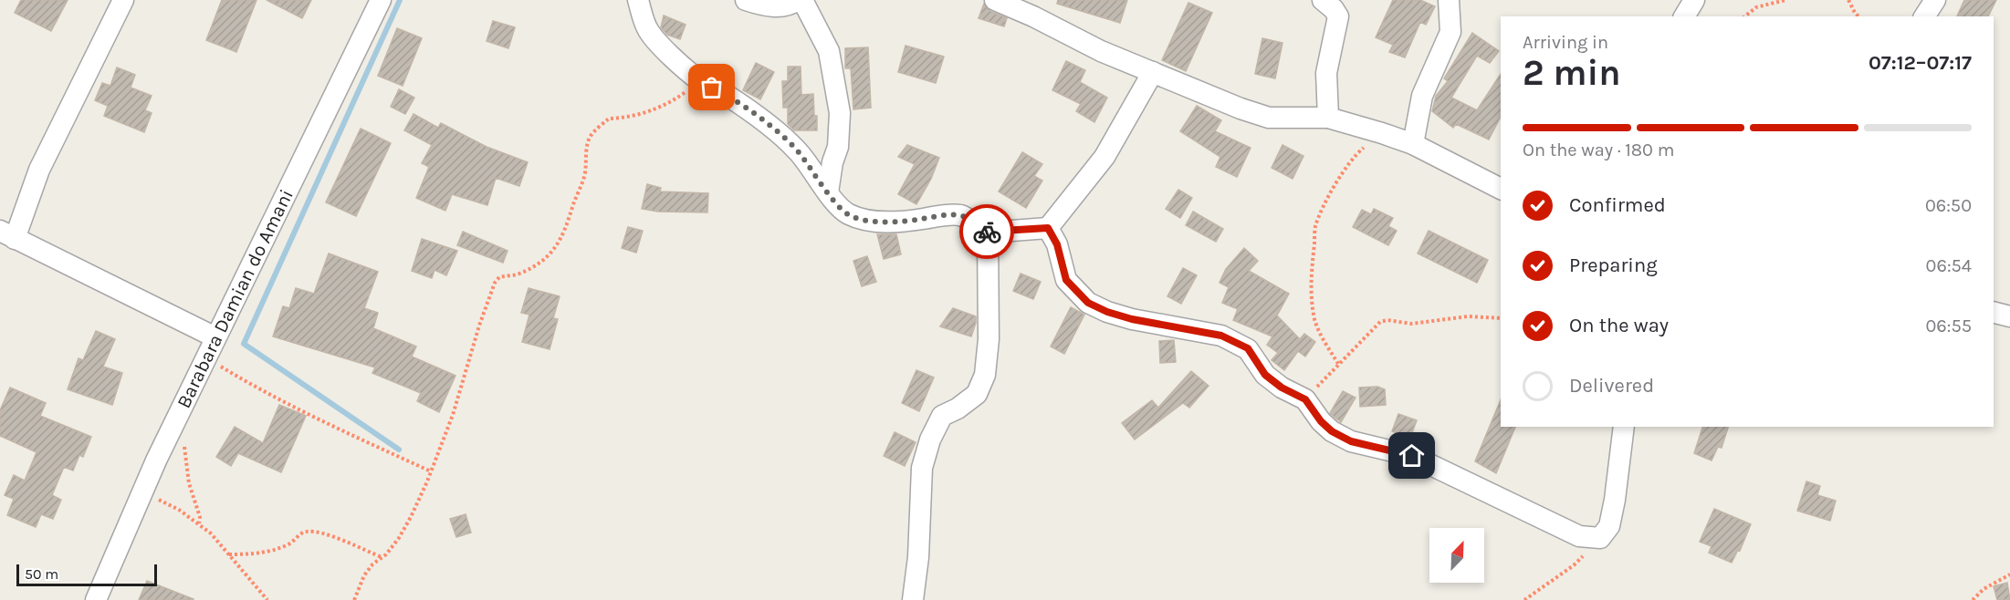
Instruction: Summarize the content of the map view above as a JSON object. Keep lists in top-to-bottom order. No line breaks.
{"streets":{"street":["Barabara Damian do Amani"]},"scale_bar":"50 m","north":"top right","page":{"heading":["2 min","Arriving in","07:12–07:17"],"bar":"On the way · 180 m","list":[["Confirmed","06:50"],["Preparing","06:54"],["On the way","06:55"],"Delivered"],"scale":"50 m"}}
